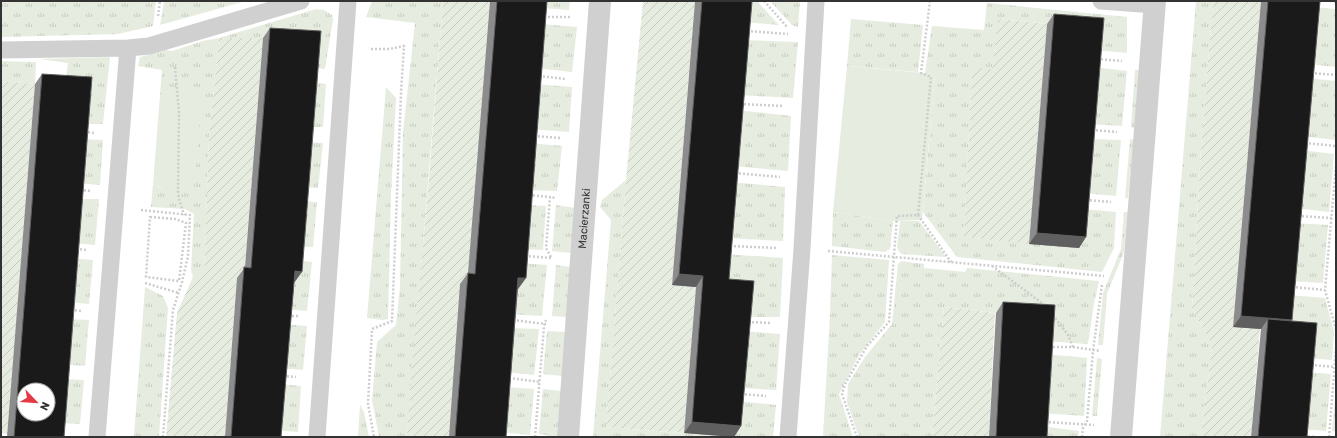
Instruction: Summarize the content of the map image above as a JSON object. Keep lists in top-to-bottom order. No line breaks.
{"streets":{"street":["Macierzanki"]},"north":"bottom right"}
